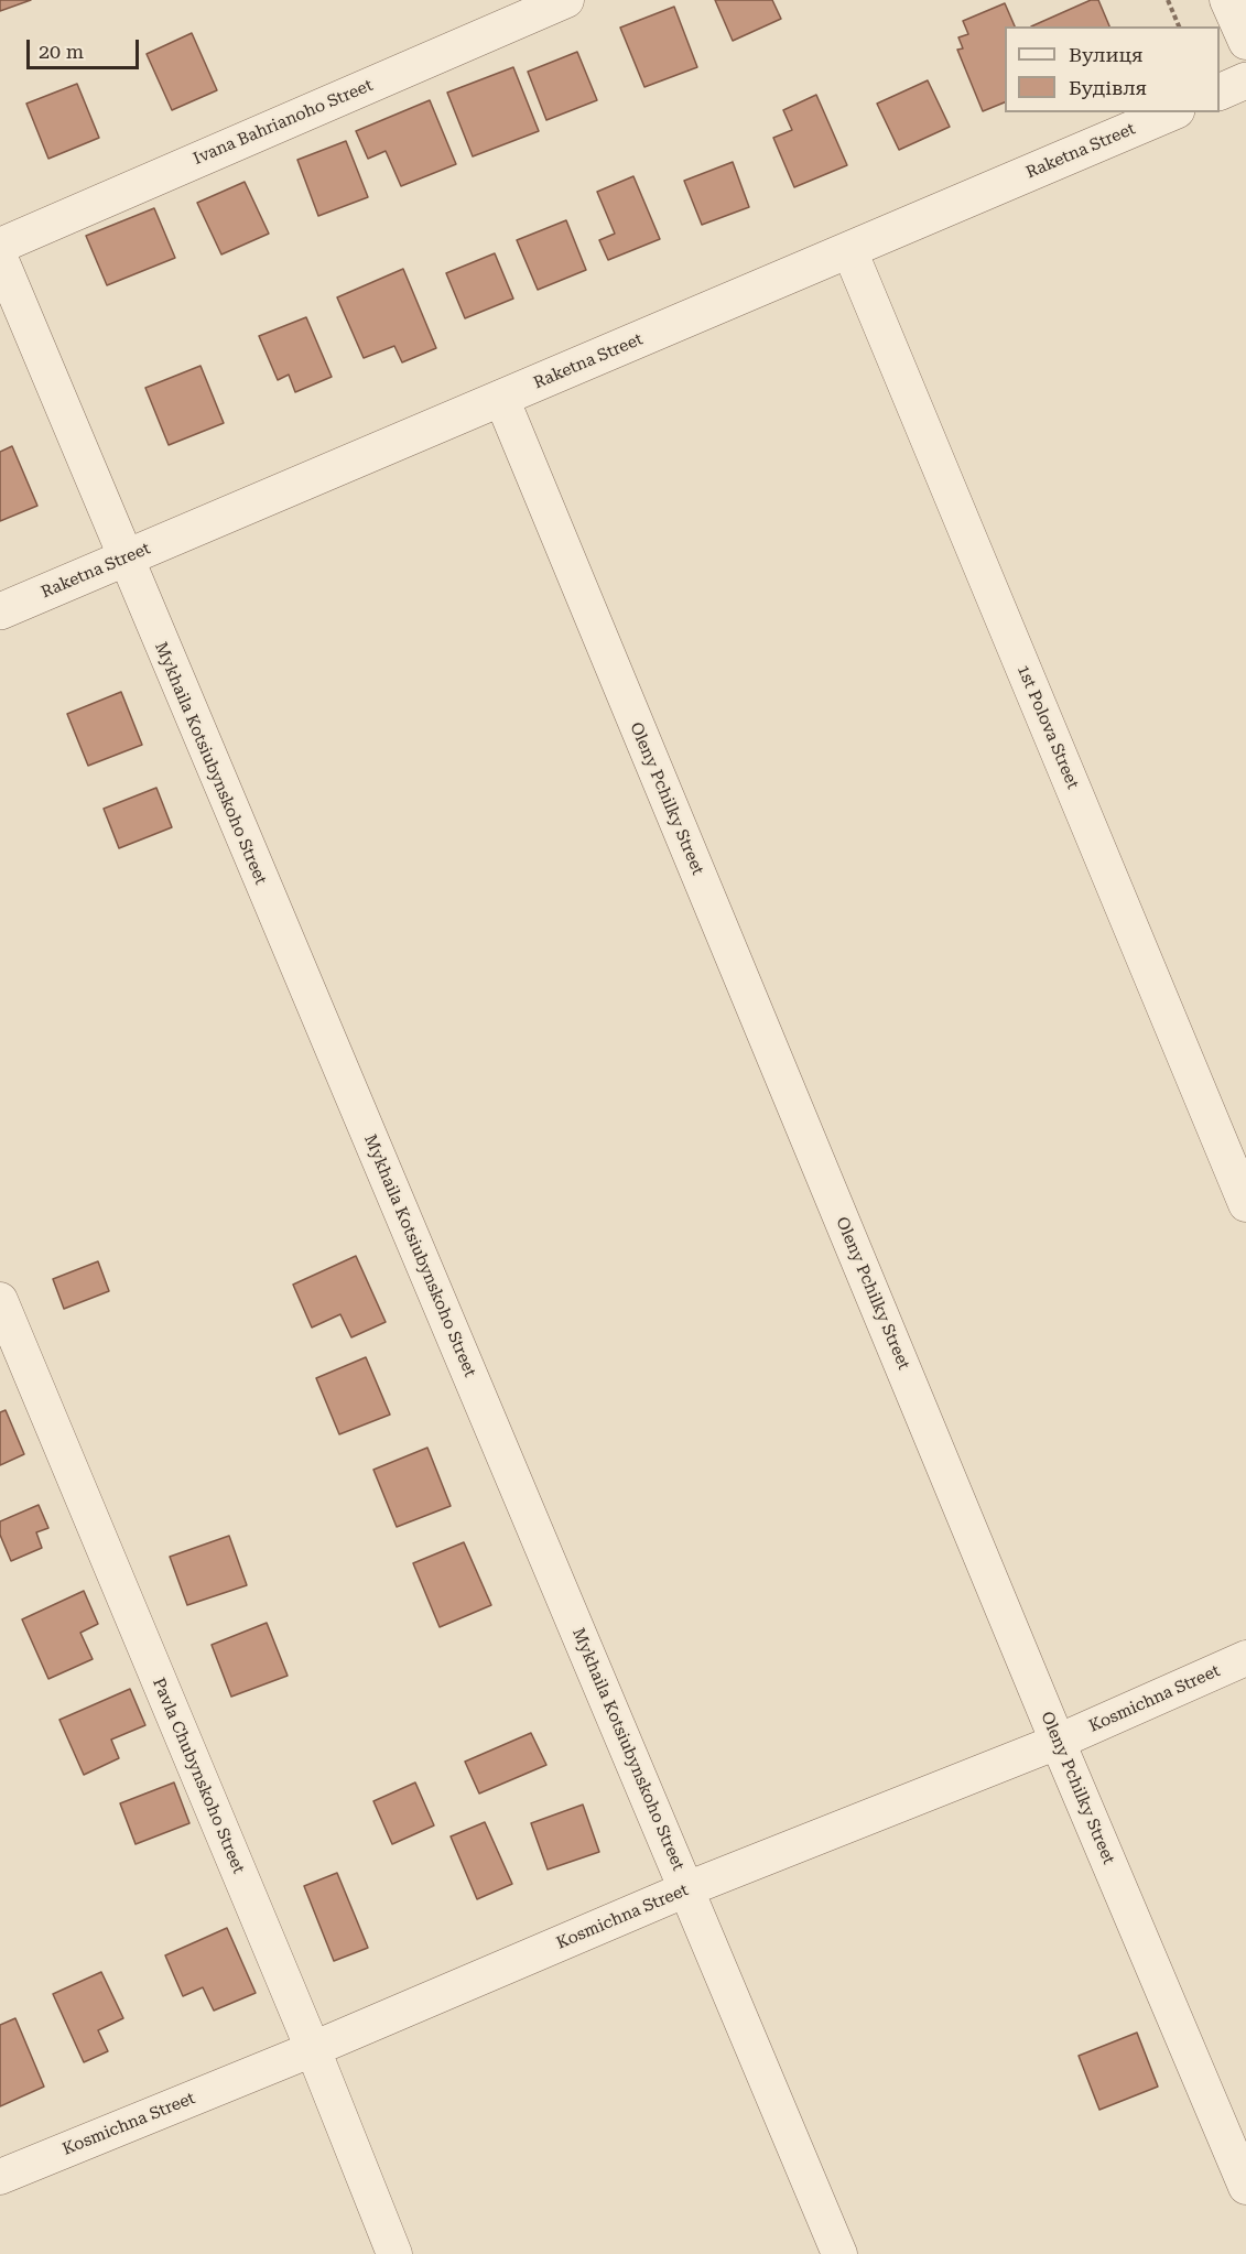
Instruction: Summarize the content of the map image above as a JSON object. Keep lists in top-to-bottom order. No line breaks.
{"streets":{"street":["Ivana Bahrianoho Street","Raketna Street","1st Polova Street","Mykhaila Kotsiubynskoho Street","Oleny Pchilky Street","Kosmichna Street","Pavla Chubynskoho Street"]},"crossings":[["Raketna Street","1st Polova Street"],["Raketna Street","Mykhaila Kotsiubynskoho Street"],["Raketna Street","Oleny Pchilky Street"],["Mykhaila Kotsiubynskoho Street","Kosmichna Street"],["Oleny Pchilky Street","Kosmichna Street"],["Kosmichna Street","Pavla Chubynskoho Street"]],"legend":["Вулиця","Будівля"],"scale_bar":"20 m"}
